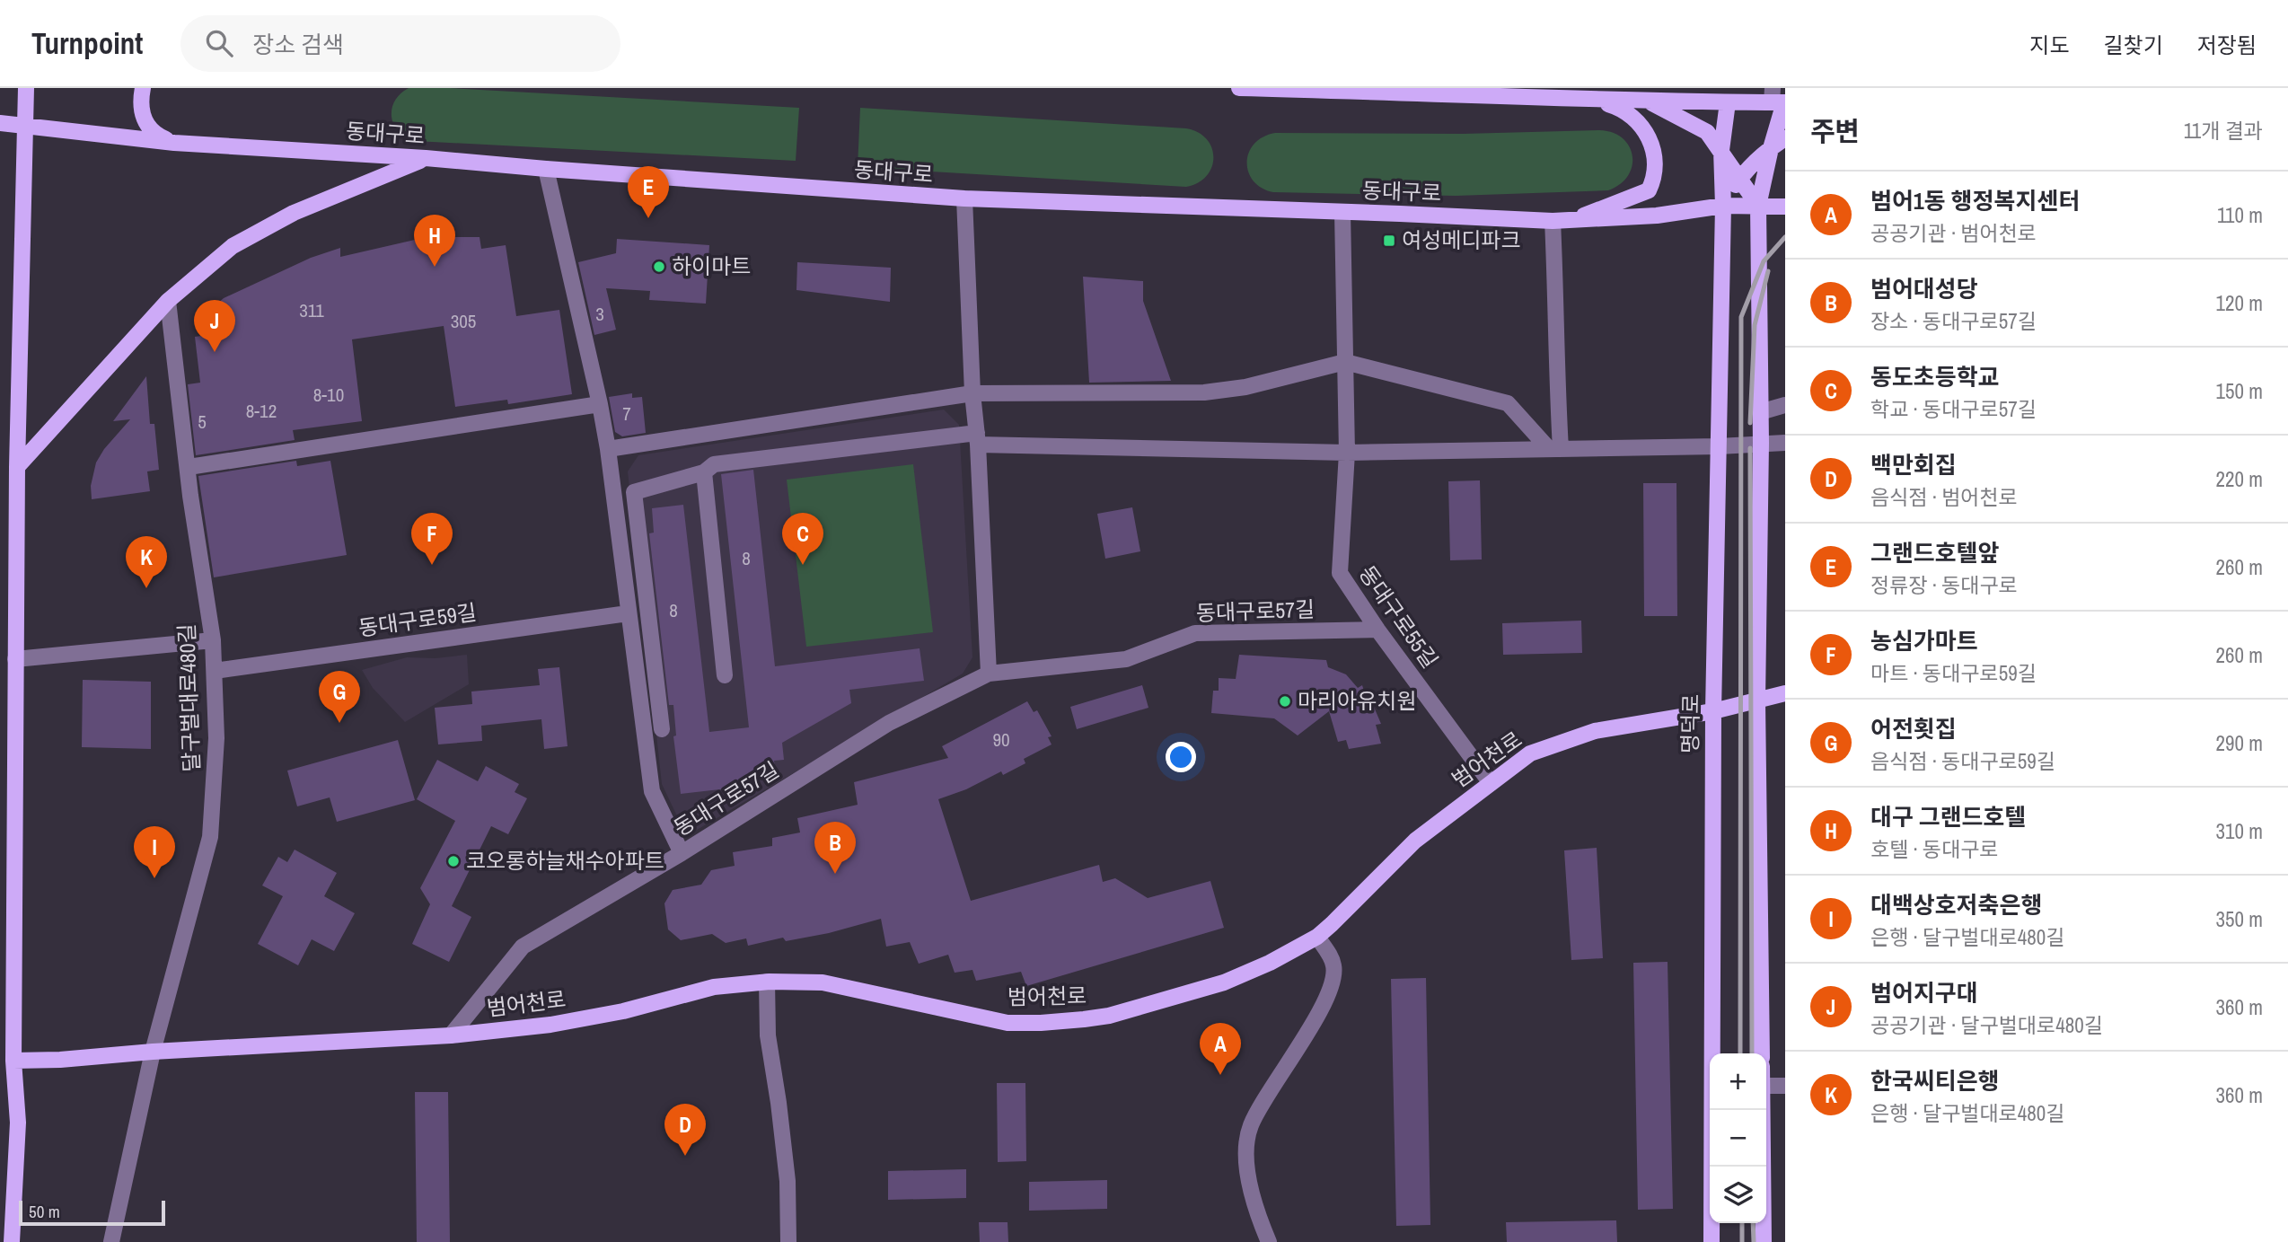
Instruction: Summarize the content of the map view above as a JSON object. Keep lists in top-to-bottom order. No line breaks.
{"streets":{"main road":["동대구로","명덕로","범어천로"],"street":["동대구로57길","동대구로55길","동대구로59길","달구벌대로480길"]},"crossings":[["동대구로","동대구로55길"],["동대구로","명덕로"],["동대구로57길","동대구로55길"],["동대구로57길","범어천로"],["동대구로55길","범어천로"],["동대구로59길","달구벌대로480길"],["달구벌대로480길","범어천로"],["명덕로","범어천로"]],"places":{"transit":["여성메디파크"],"other":["하이마트","마리아유치원","코오롱하늘채수아파트"]},"house_numbers":["311","3","305","8-10","8-12","7","5","8","8","90"],"scale_bar":"50 m","page":{"header":"Turnpoint","search":"장소 검색","nav":["지도","길찾기","저장됨"],"heading":["주변","11개 결과"],"pins":["E","H","J","C","F","K","G","B","I","A","D"],"list":[{"mark":"A","name":"범어1동 행정복지센터","note":"공공기관 · 범어천로","value":"110 m"},{"mark":"B","name":"범어대성당","note":"장소 · 동대구로57길","value":"120 m"},{"mark":"C","name":"동도초등학교","note":"학교 · 동대구로57길","value":"150 m"},{"mark":"D","name":"백만회집","note":"음식점 · 범어천로","value":"220 m"},{"mark":"E","name":"그랜드호텔앞","note":"정류장 · 동대구로","value":"260 m"},{"mark":"F","name":"농심가마트","note":"마트 · 동대구로59길","value":"260 m"},{"mark":"G","name":"어전횟집","note":"음식점 · 동대구로59길","value":"290 m"},{"mark":"H","name":"대구 그랜드호텔","note":"호텔 · 동대구로","value":"310 m"},{"mark":"I","name":"대백상호저축은행","note":"은행 · 달구벌대로480길","value":"350 m"},{"mark":"J","name":"범어지구대","note":"공공기관 · 달구벌대로480길","value":"360 m"},{"mark":"K","name":"한국씨티은행","note":"은행 · 달구벌대로480길","value":"360 m"}],"map_buttons":["+","−"],"scale":"50 m"}}
